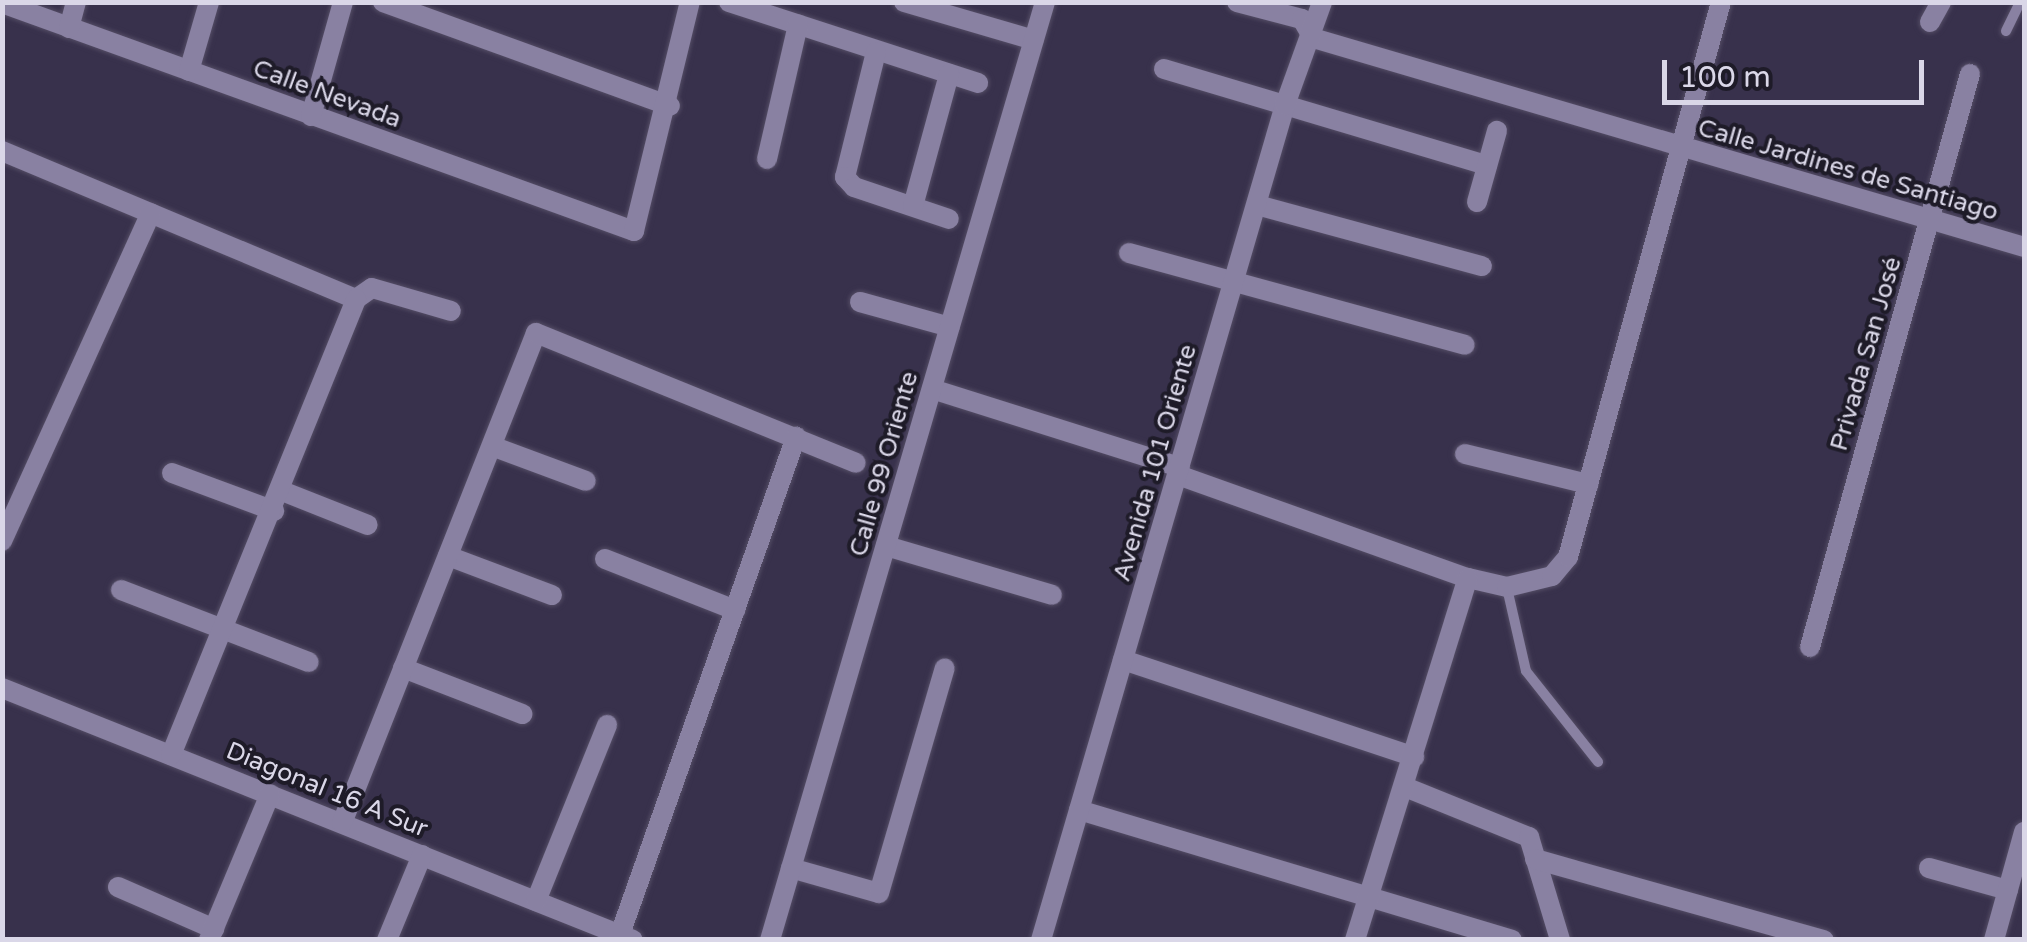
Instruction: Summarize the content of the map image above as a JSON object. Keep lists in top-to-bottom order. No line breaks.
{"streets":{"street":["Calle Nevada","Calle Jardines de Santiago","Privada San José","Avenida 101 Oriente","Calle 99 Oriente","Diagonal 16 A Sur"]},"crossings":[["Calle Jardines de Santiago","Privada San José"],["Calle Jardines de Santiago","Avenida 101 Oriente"]],"scale_bar":"100 m"}
